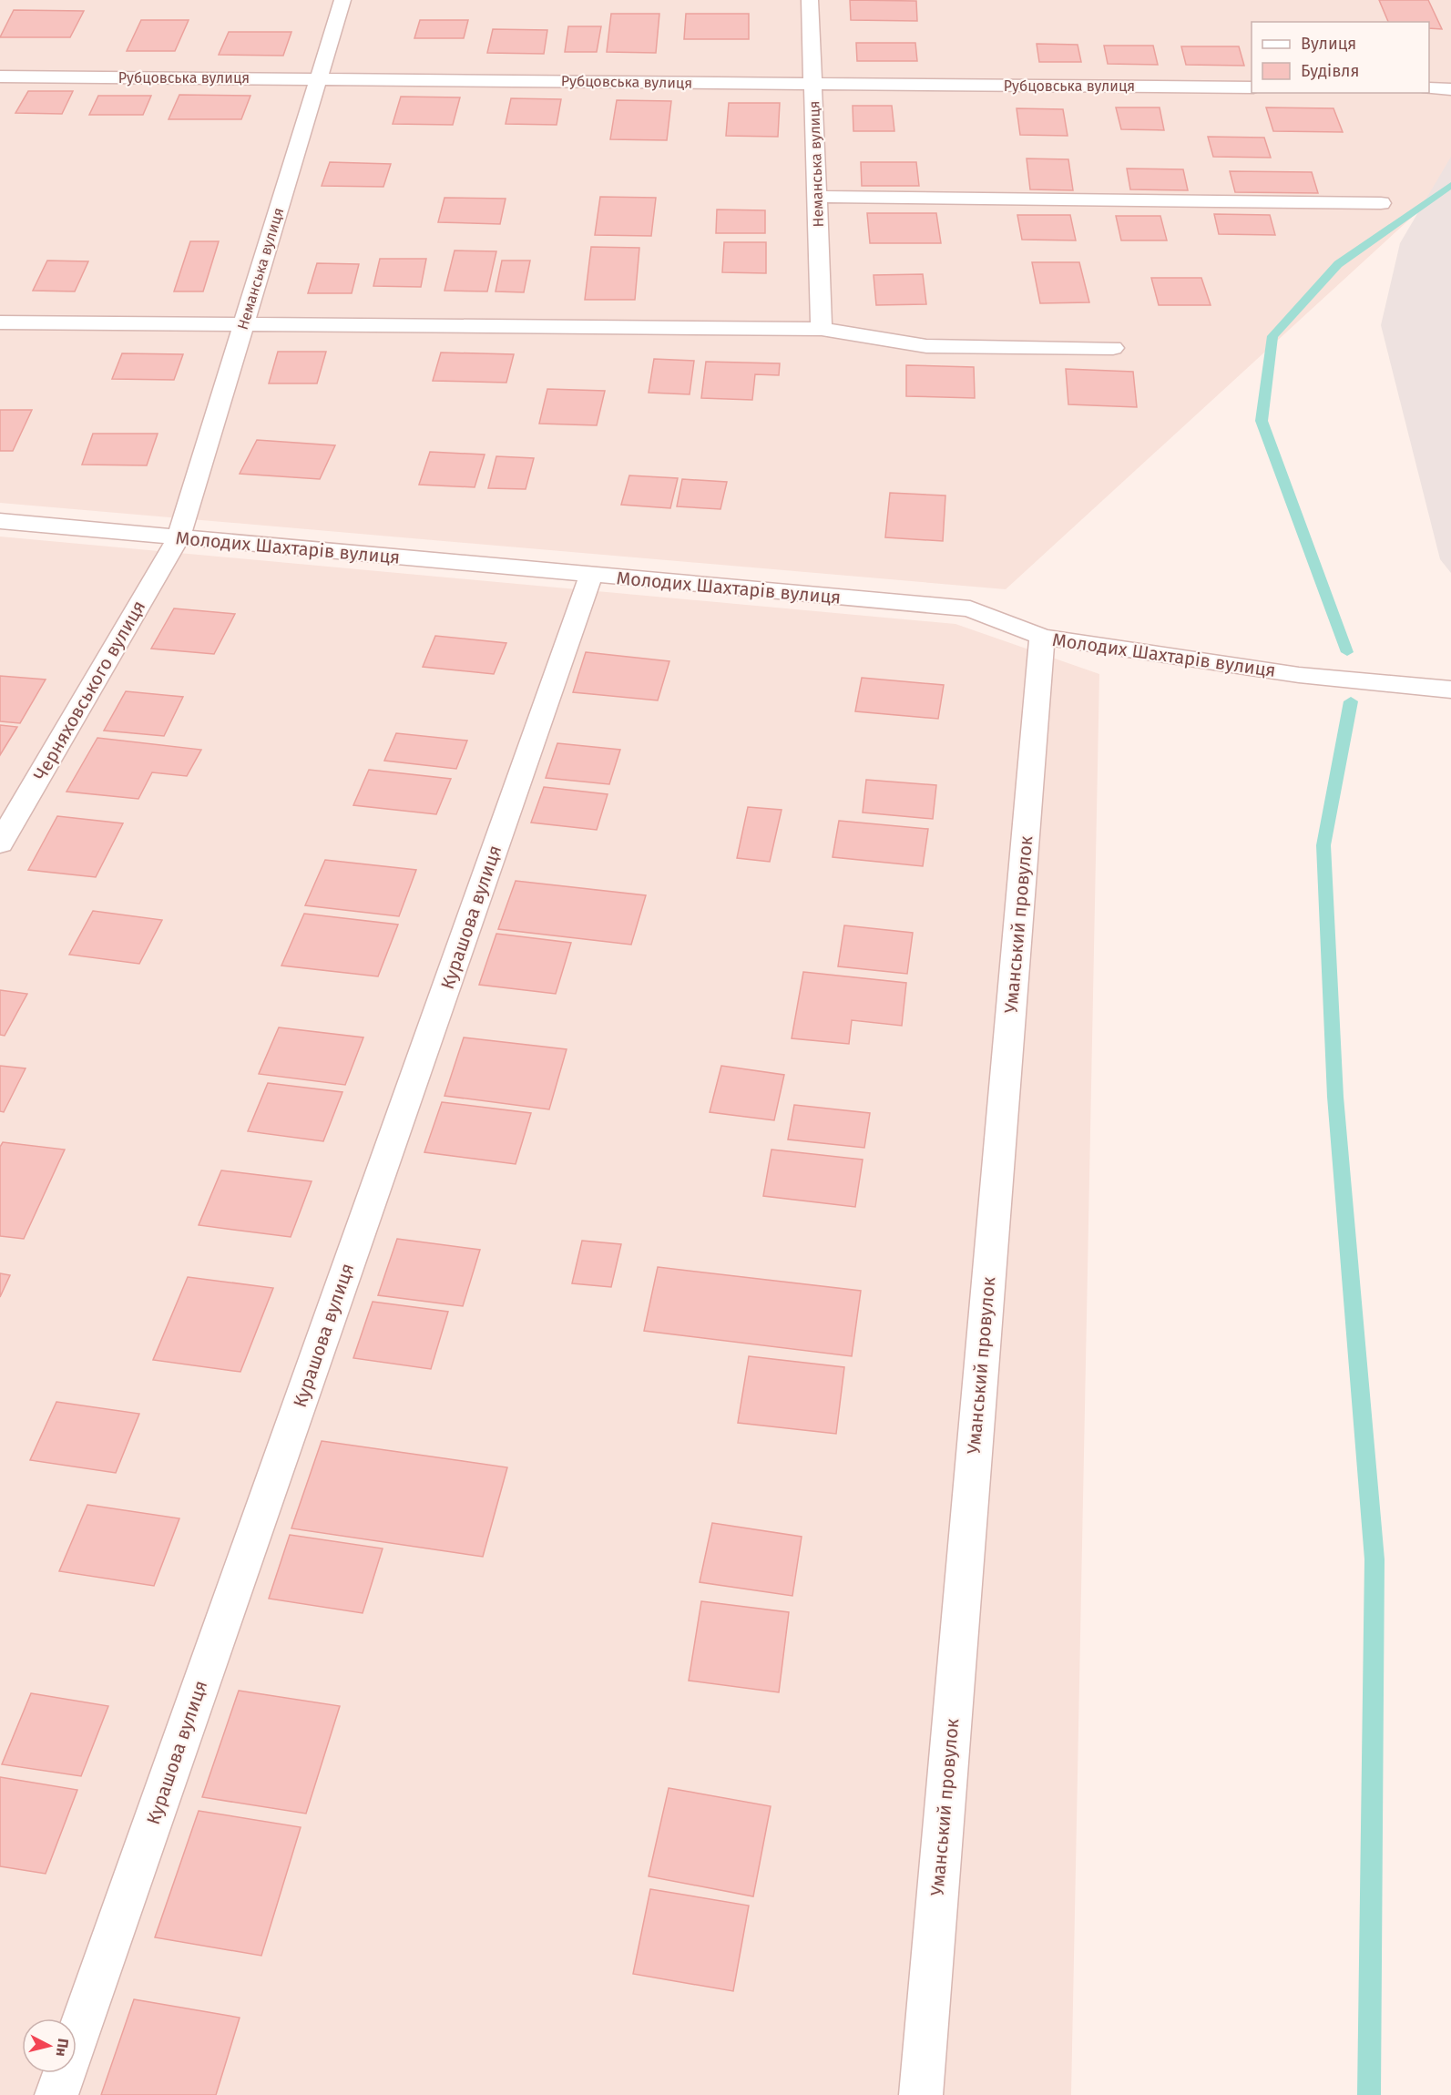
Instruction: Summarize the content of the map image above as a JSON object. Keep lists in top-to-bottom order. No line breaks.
{"streets":{"street":["Рубцовська вулиця","Неманська вулиця","Молодих Шахтарів вулиця","Черняховського вулиця","Курашова вулиця","Уманський провулок"]},"crossings":[["Рубцовська вулиця","Неманська вулиця"],["Неманська вулиця","Молодих Шахтарів вулиця"],["Неманська вулиця","Черняховського вулиця"],["Молодих Шахтарів вулиця","Черняховського вулиця"],["Молодих Шахтарів вулиця","Курашова вулиця"],["Молодих Шахтарів вулиця","Уманський провулок"]],"legend":["Вулиця","Будівля"],"north":"right"}
